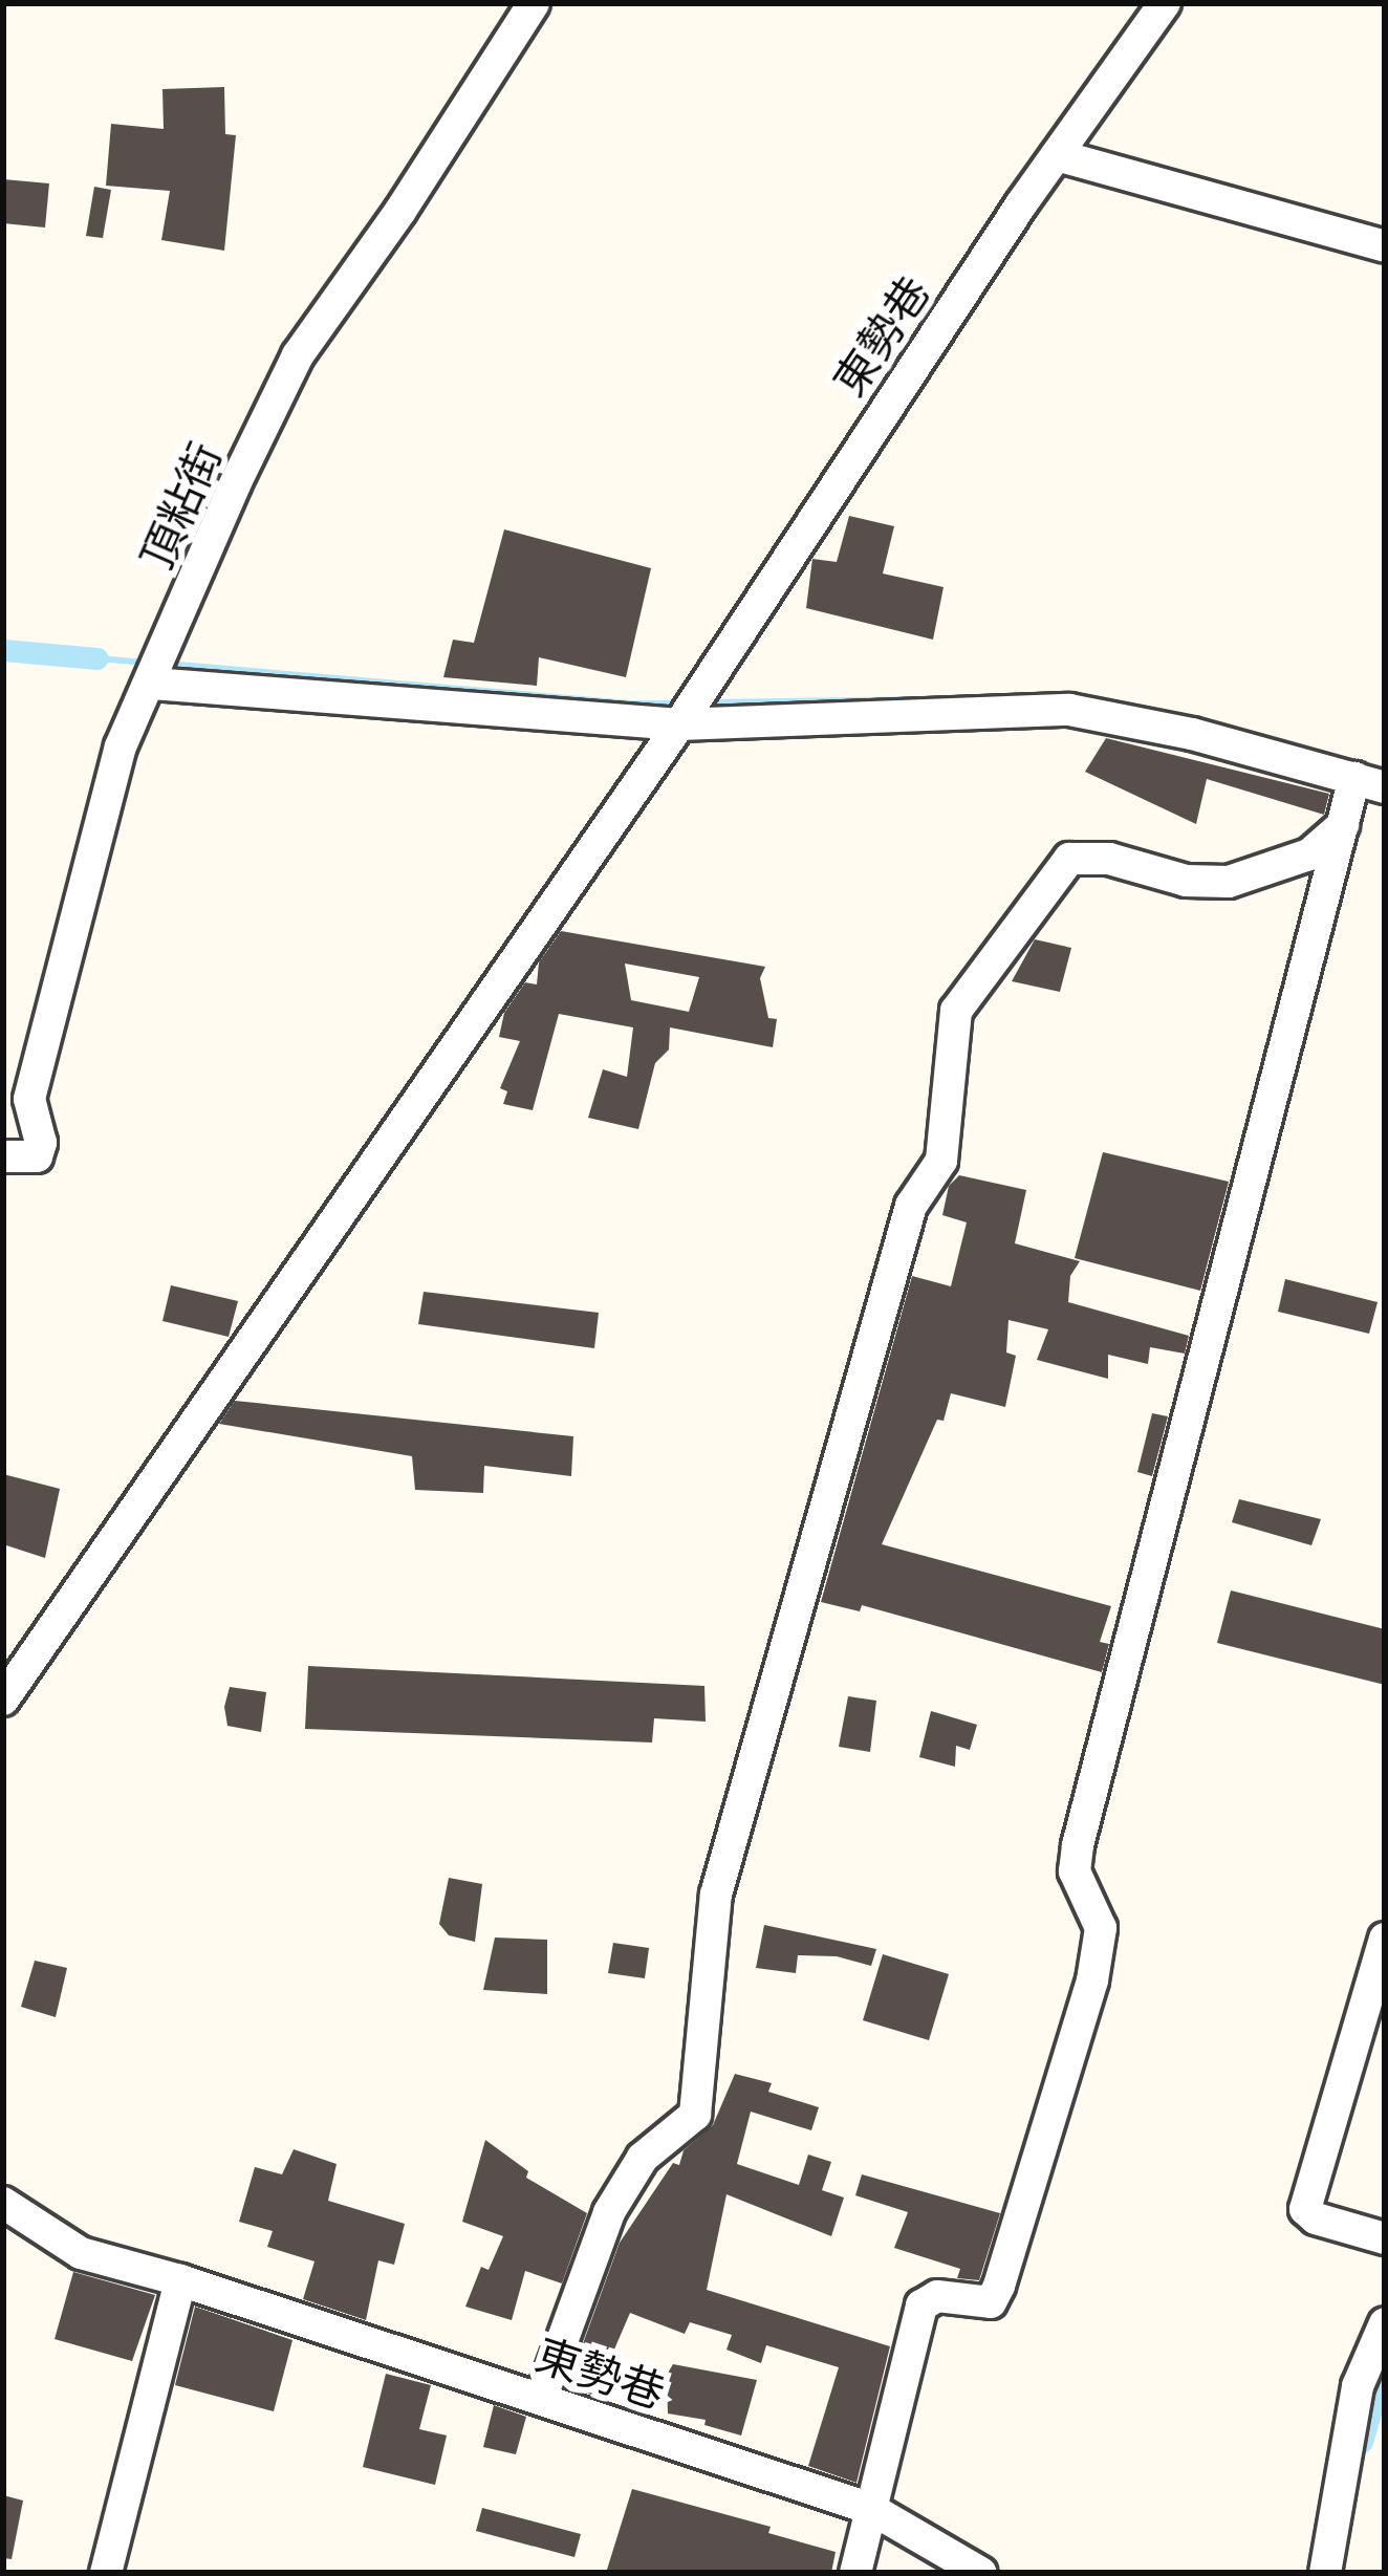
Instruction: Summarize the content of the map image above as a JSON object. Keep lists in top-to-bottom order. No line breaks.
{"streets":{"street":["東勢巷","頂粘街"]}}
